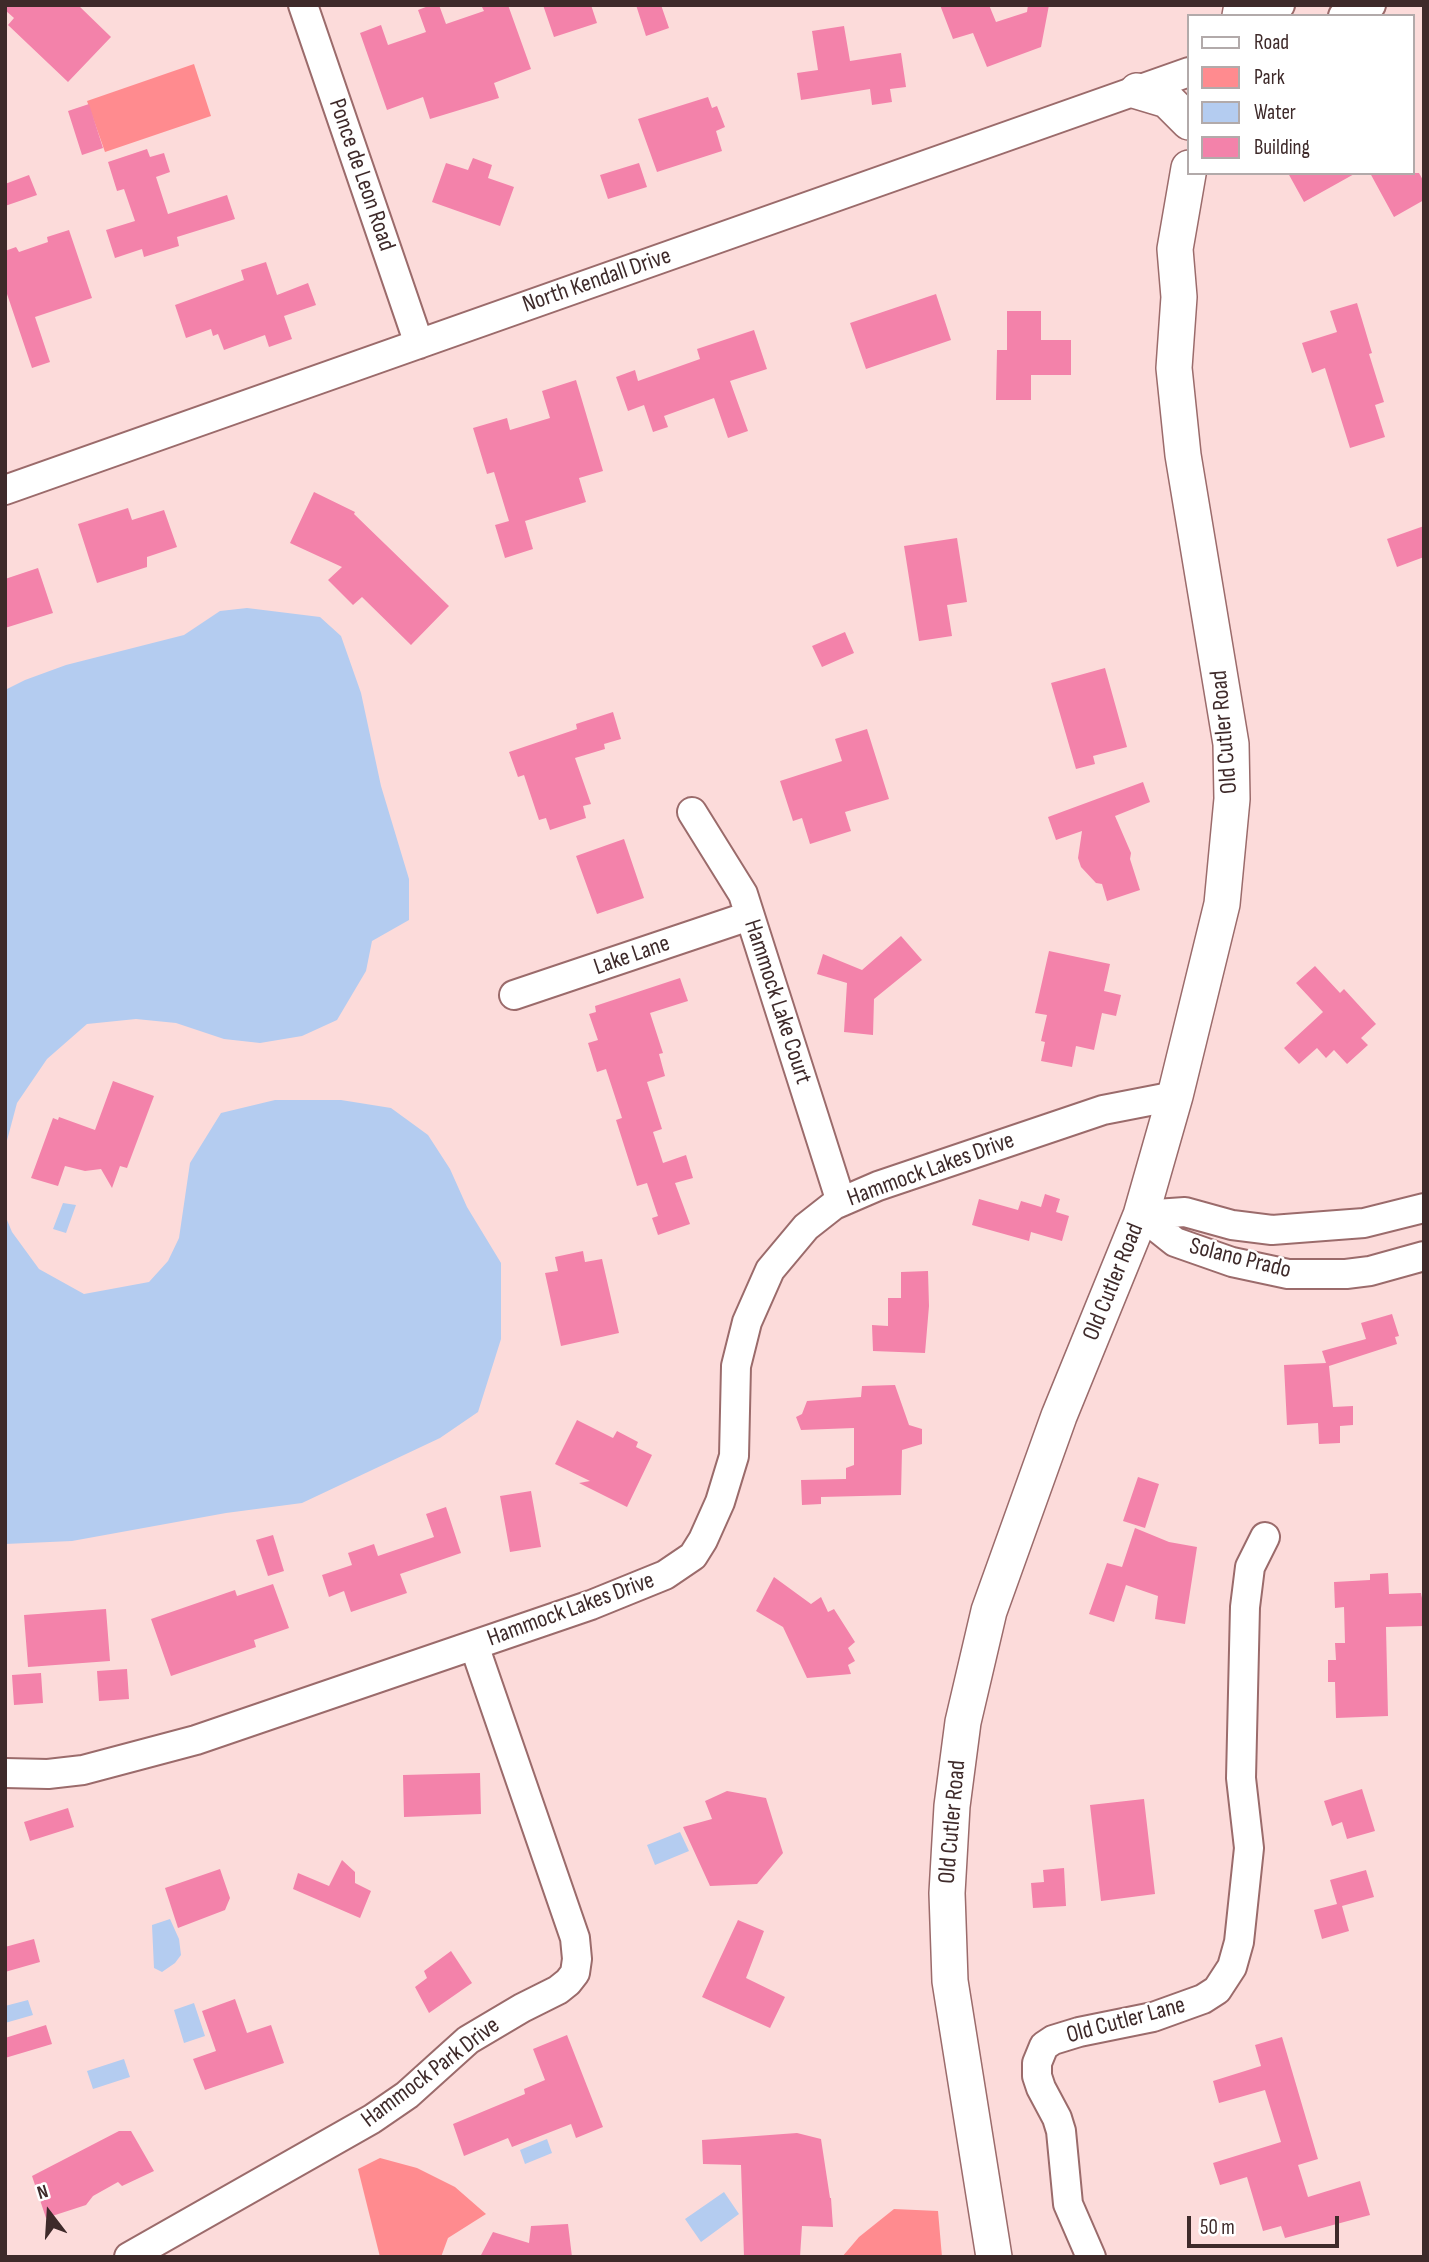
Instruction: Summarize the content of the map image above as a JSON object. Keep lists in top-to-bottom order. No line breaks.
{"streets":{"main road":["Old Cutler Road"],"street":["Ponce de Leon Road","North Kendall Drive","Lake Lane","Hammock Lake Court","Hammock Lakes Drive","Solano Prado","Old Cutler Lane","Hammock Park Drive"]},"crossings":[["Ponce de Leon Road","North Kendall Drive"],["Old Cutler Road","Hammock Lakes Drive"],["Old Cutler Road","Solano Prado"],["Lake Lane","Hammock Lake Court"],["Hammock Lake Court","Hammock Lakes Drive"],["Hammock Lakes Drive","Hammock Park Drive"]],"legend":["Road","Park","Water","Building"],"scale_bar":"50 m","north":"top"}
